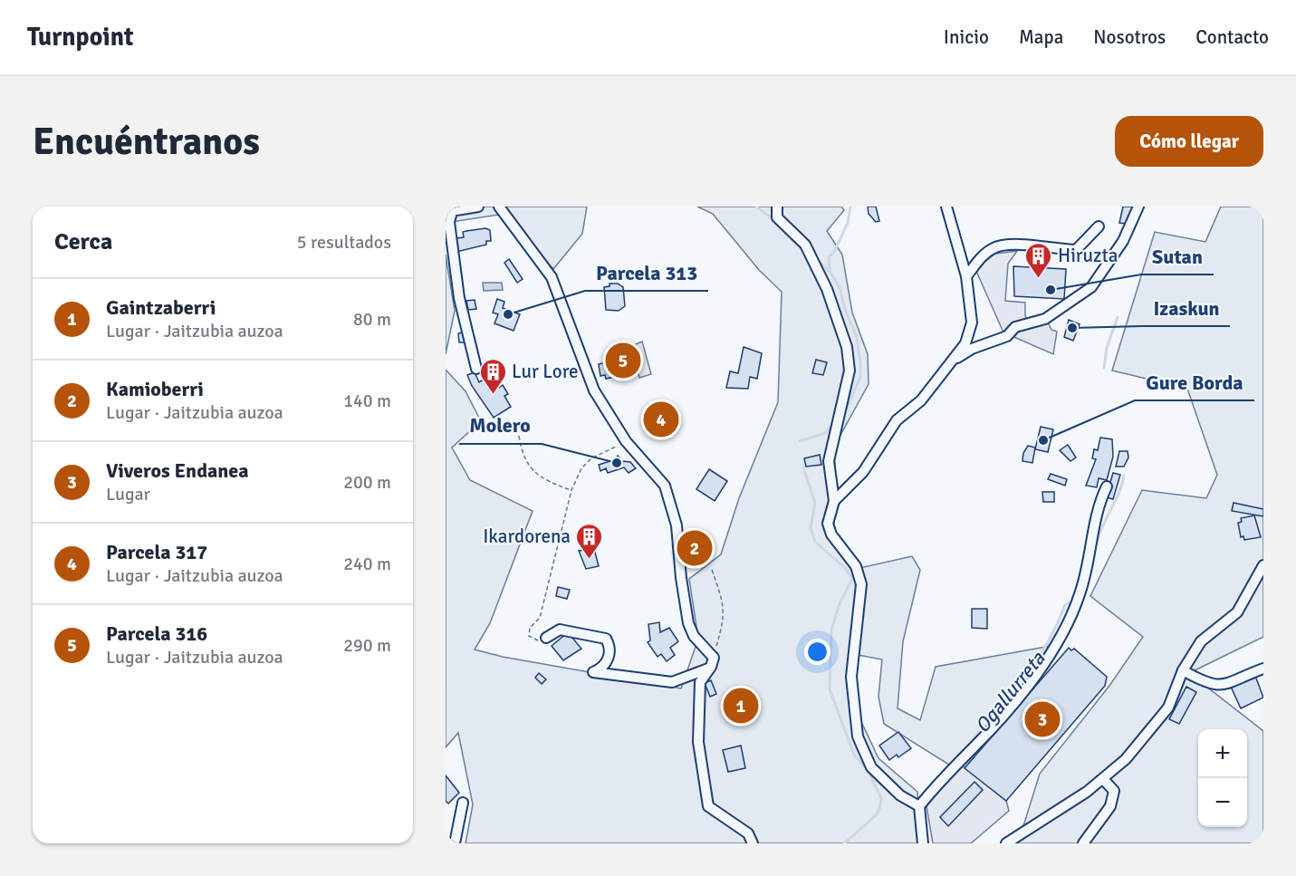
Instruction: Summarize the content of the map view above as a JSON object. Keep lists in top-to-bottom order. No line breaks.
{"water":["Ogallurreta"],"places":{"building":["Hiruzta","Lur Lore","Ikardorena"],"other":["Sutan","Parcela 313","Izaskun","Gure Borda","Molero"]},"page":{"header":"Turnpoint","nav":["Inicio","Mapa","Nosotros","Contacto"],"buttons":"Cómo llegar","title":"Encuéntranos","heading":["Cerca","5 resultados"],"list":[{"mark":"1","name":"Gaintzaberri","note":"Lugar · Jaitzubia auzoa","value":"80 m"},{"mark":"2","name":"Kamioberri","note":"Lugar · Jaitzubia auzoa","value":"140 m"},{"mark":"3","name":"Viveros Endanea","note":"Lugar","value":"200 m"},{"mark":"4","name":"Parcela 317","note":"Lugar · Jaitzubia auzoa","value":"240 m"},{"mark":"5","name":"Parcela 316","note":"Lugar · Jaitzubia auzoa","value":"290 m"}],"pins":["5","4","2","1","3"],"map_buttons":["+","−"]}}
